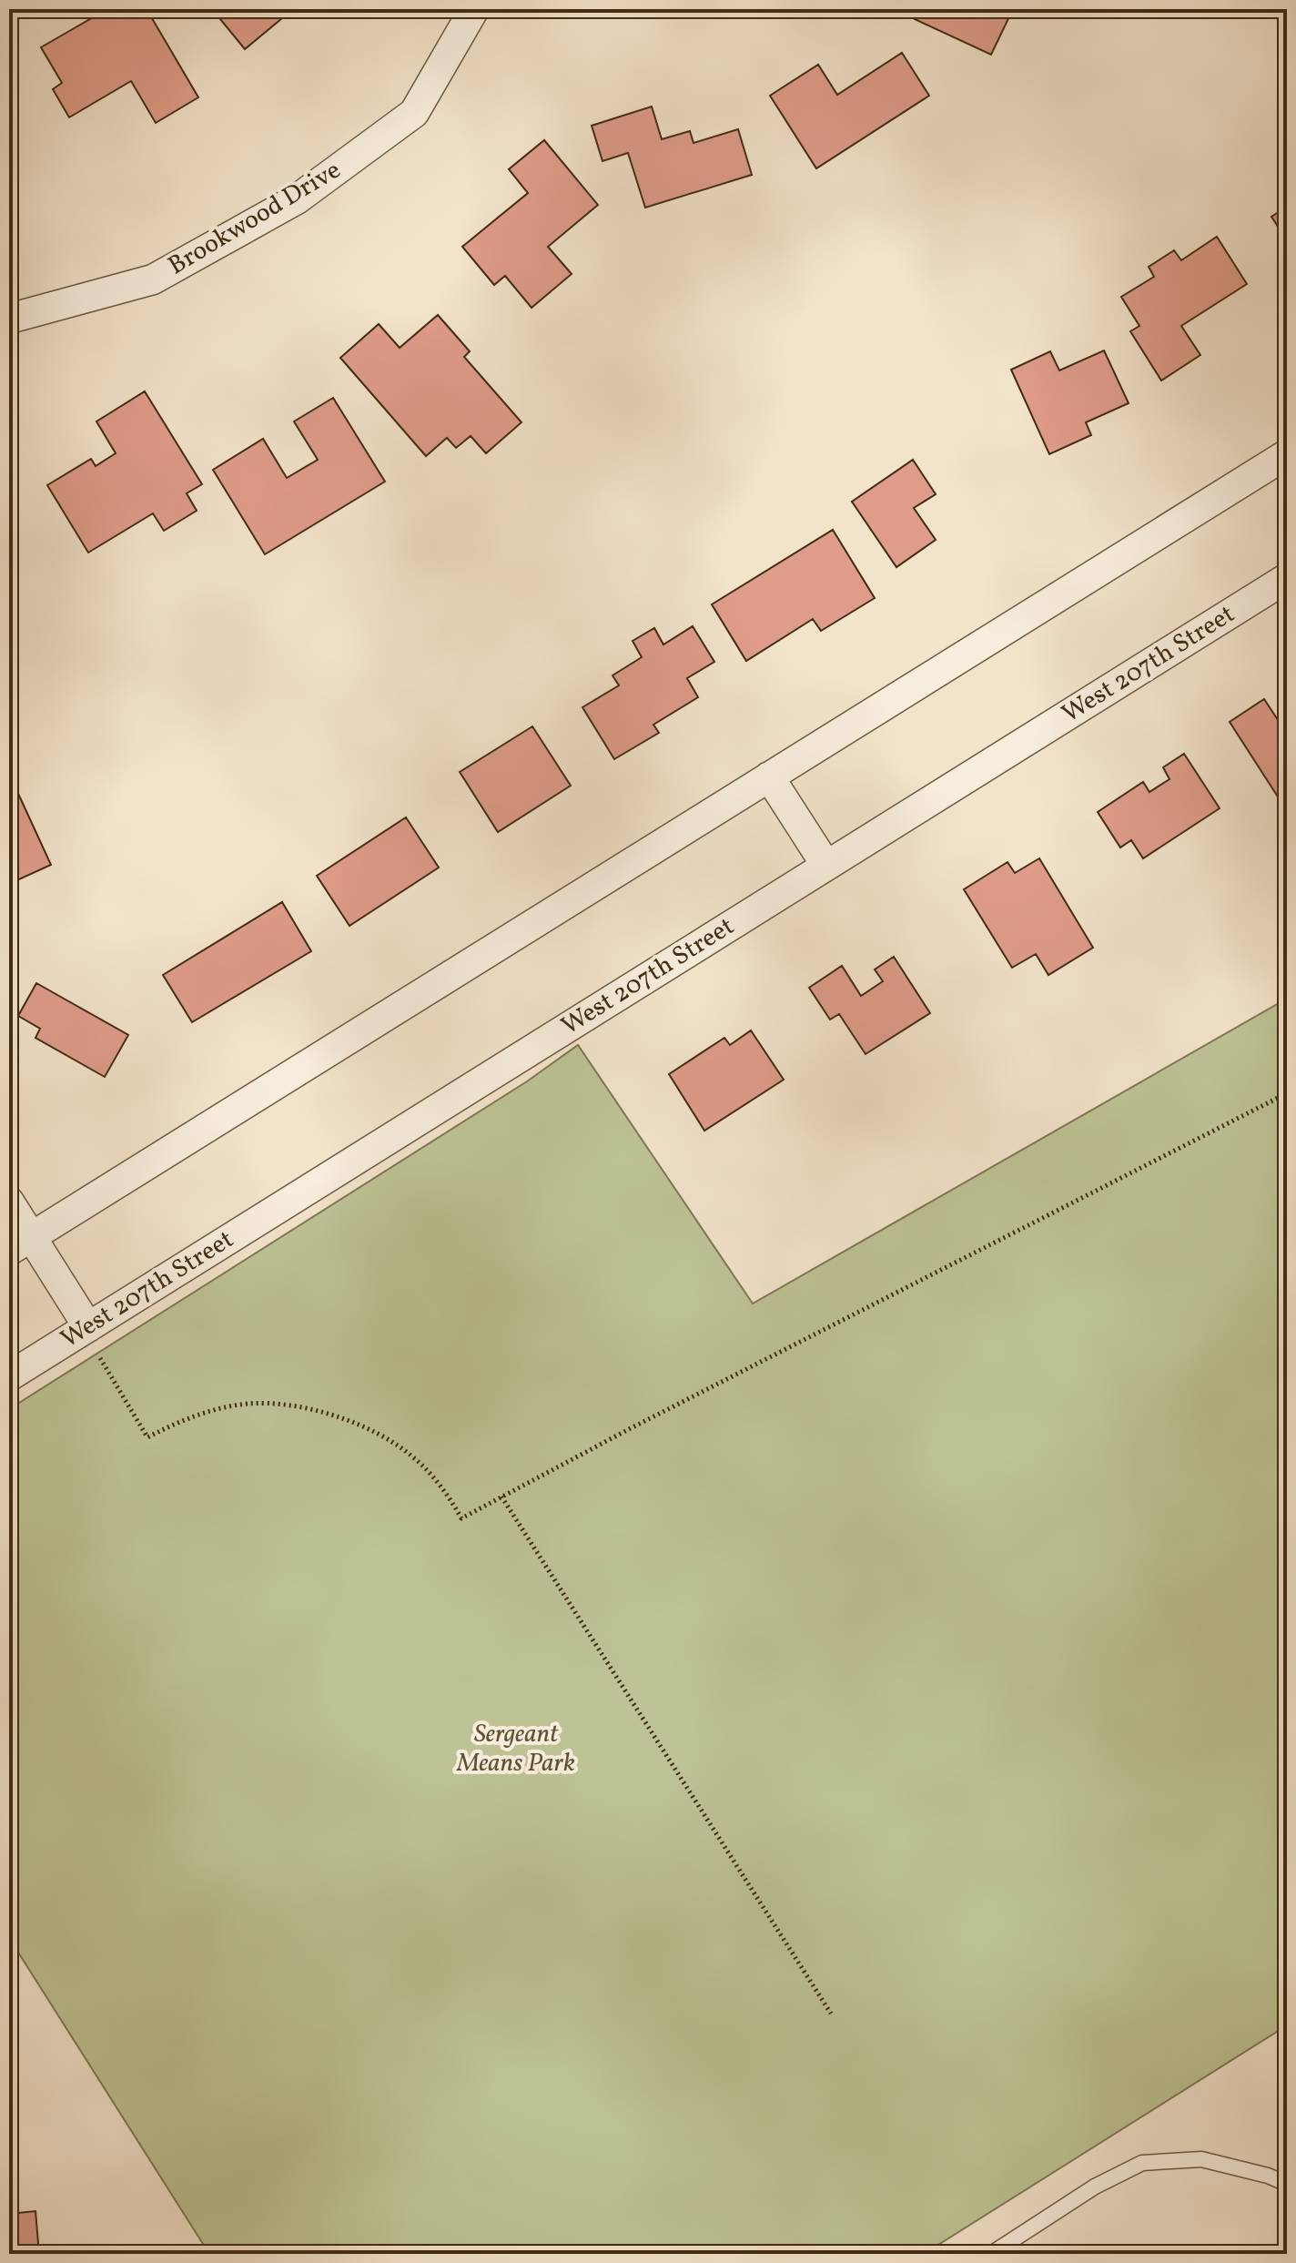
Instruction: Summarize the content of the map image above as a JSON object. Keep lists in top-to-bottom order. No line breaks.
{"streets":{"street":["Brookwood Drive","West 207th Street"]},"parks":["Sergeant Means Park"]}
